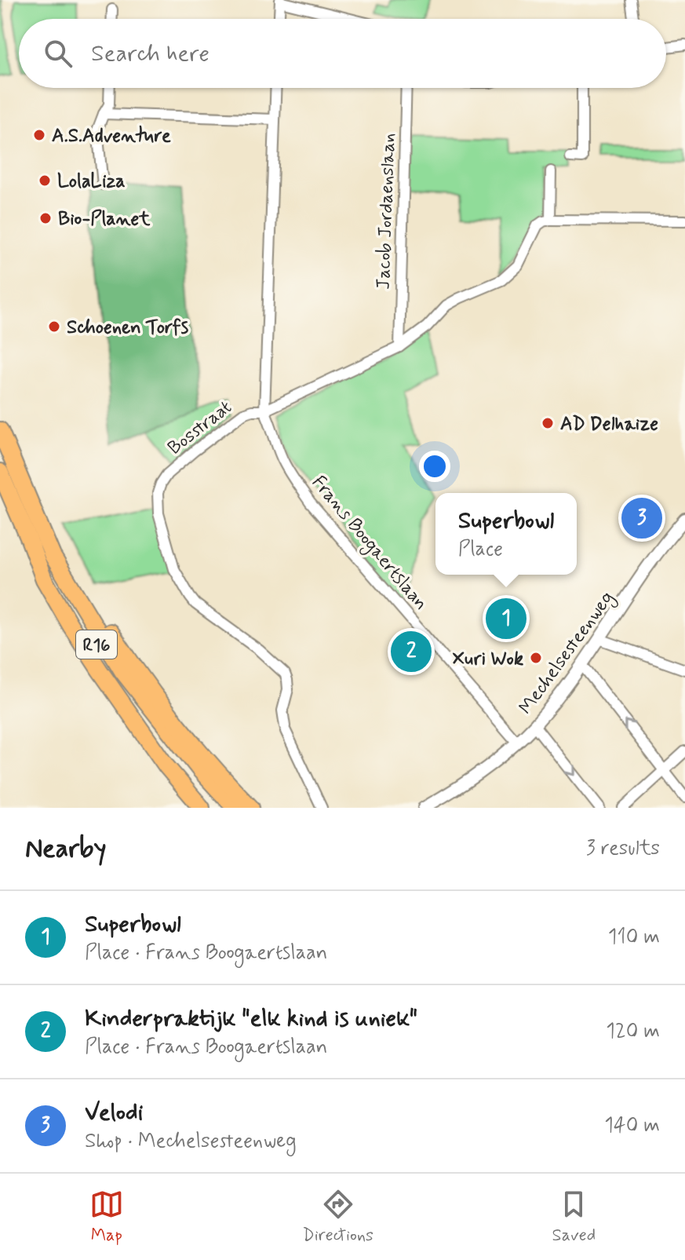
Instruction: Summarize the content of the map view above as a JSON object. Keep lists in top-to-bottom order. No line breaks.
{"streets":{"highway":["R16"],"street":["Jacob Jordaenslaan","Bosstraat","Frans Boogaertslaan","Mechelsesteenweg"]},"crossings":[["Bosstraat","Frans Boogaertslaan"],["Frans Boogaertslaan","Mechelsesteenweg"]],"places":["A.S.Adventure","LolaLiza","Bio-Planet","Schoenen Torfs","AD Delhaize","Xuri Wok"],"page":{"search":"Search here","popup":["Superbowl","Place"],"pins":["3","1","2"],"heading":["Nearby","3 results"],"list":[{"mark":"1","name":"Superbowl","note":"Place · Frans Boogaertslaan","value":"110 m"},{"mark":"2","name":"Kinderpraktijk \"elk kind is uniek\"","note":"Place · Frans Boogaertslaan","value":"120 m"},{"mark":"3","name":"Velodi","note":"Shop · Mechelsesteenweg","value":"140 m"}],"nav":["Map","Directions","Saved"]}}
